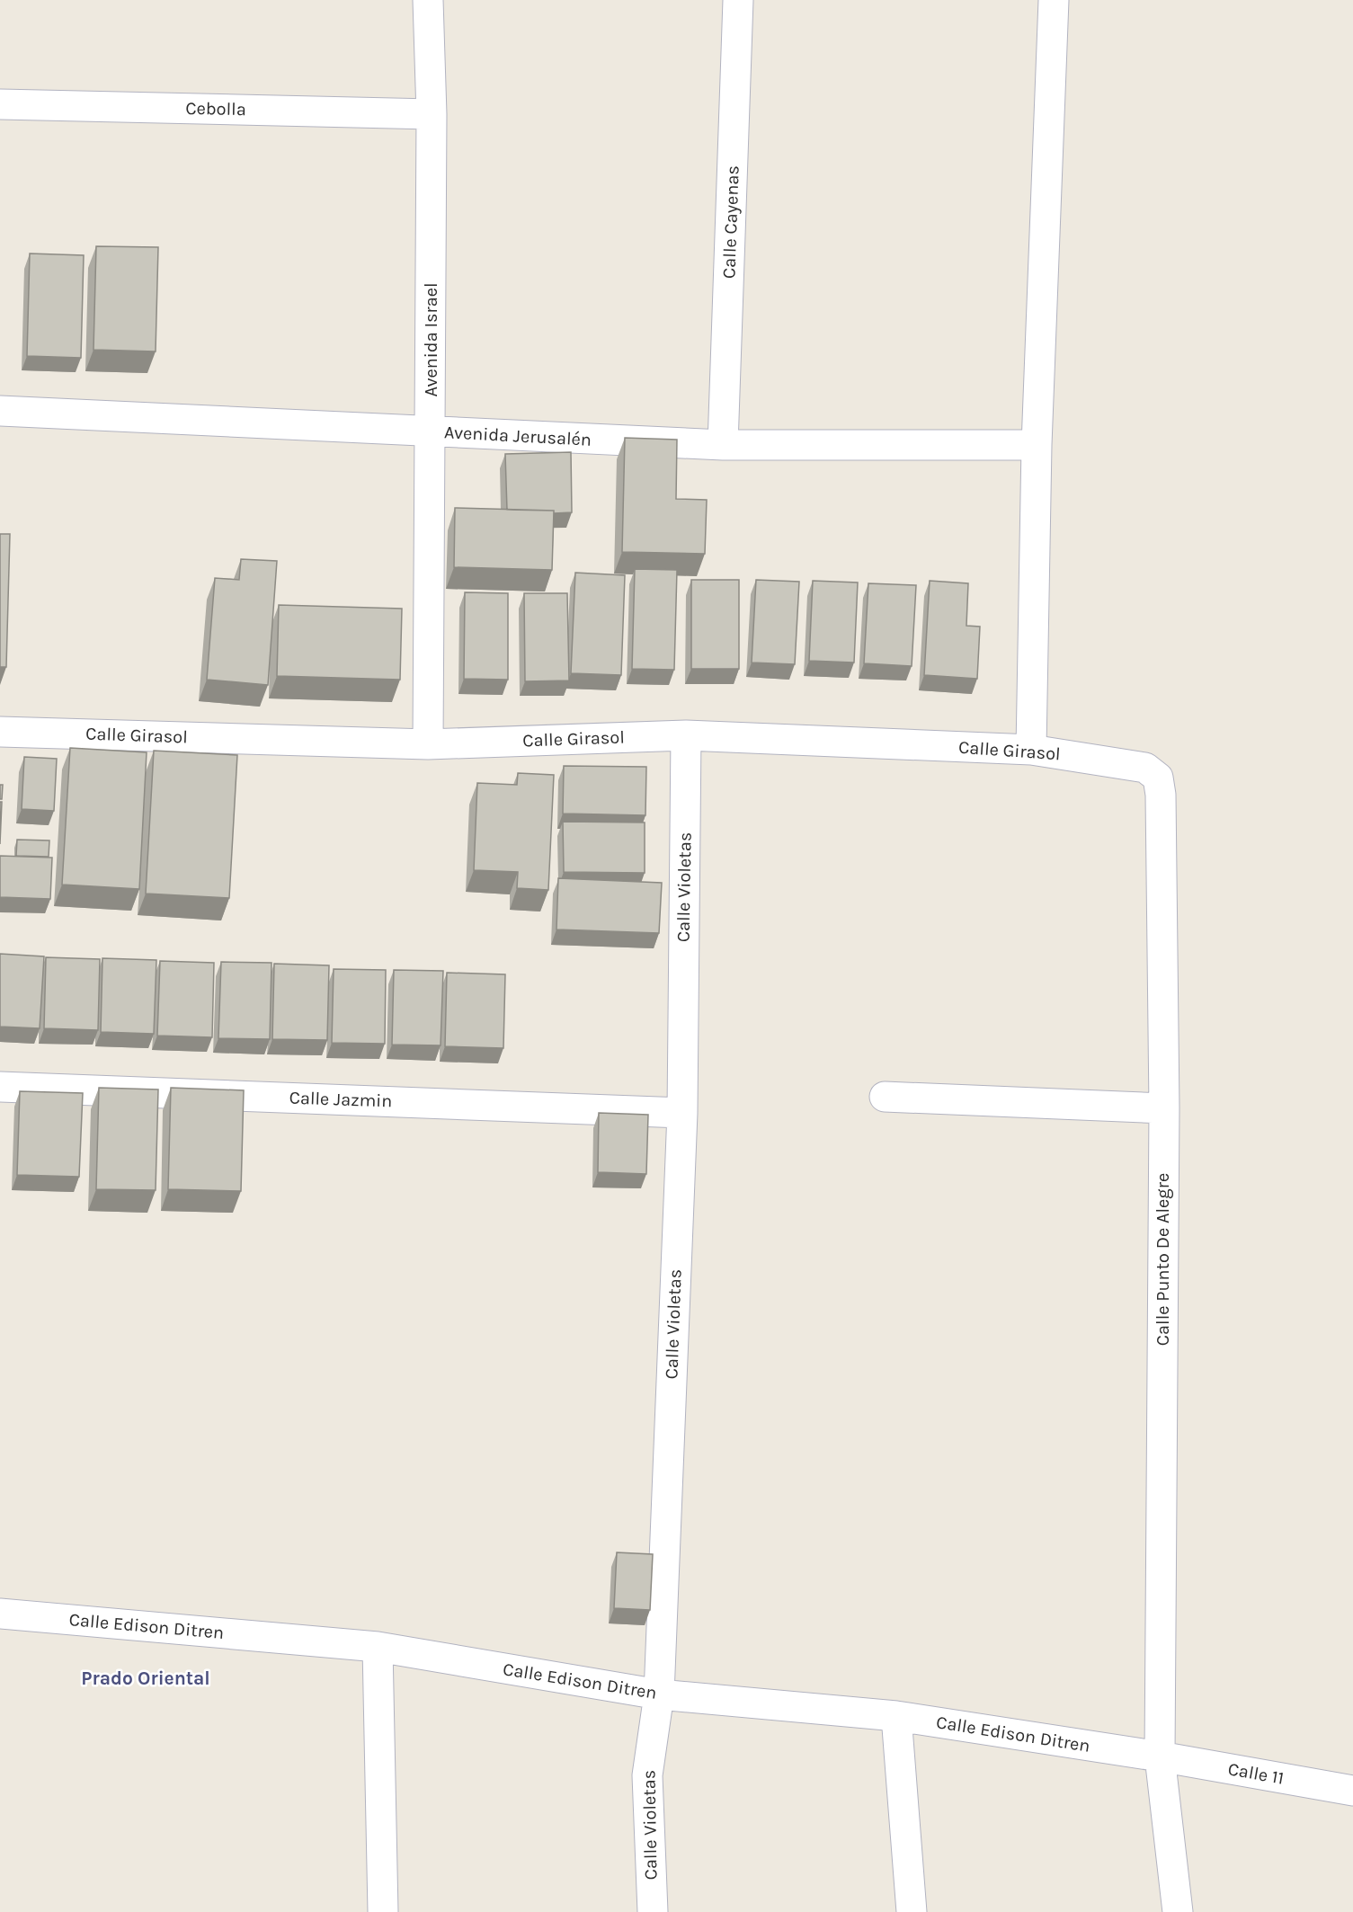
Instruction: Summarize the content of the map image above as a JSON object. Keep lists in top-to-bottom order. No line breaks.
{"streets":{"street":["Cebolla","Calle Cayenas","Avenida Israel","Avenida Jerusalén","Calle Girasol","Calle Violetas","Calle Jazmin","Calle Punto De Alegre","Calle Edison Ditren","Calle 11"]},"crossings":[["Cebolla","Avenida Israel"],["Calle Cayenas","Avenida Jerusalén"],["Avenida Israel","Avenida Jerusalén"],["Avenida Israel","Calle Girasol"],["Calle Girasol","Calle Violetas"],["Calle Girasol","Calle Punto De Alegre"],["Calle Violetas","Calle Jazmin"],["Calle Violetas","Calle Edison Ditren"],["Calle Punto De Alegre","Calle Edison Ditren"],["Calle Punto De Alegre","Calle 11"],["Calle Edison Ditren","Calle 11"]],"districts":["Prado Oriental"]}
